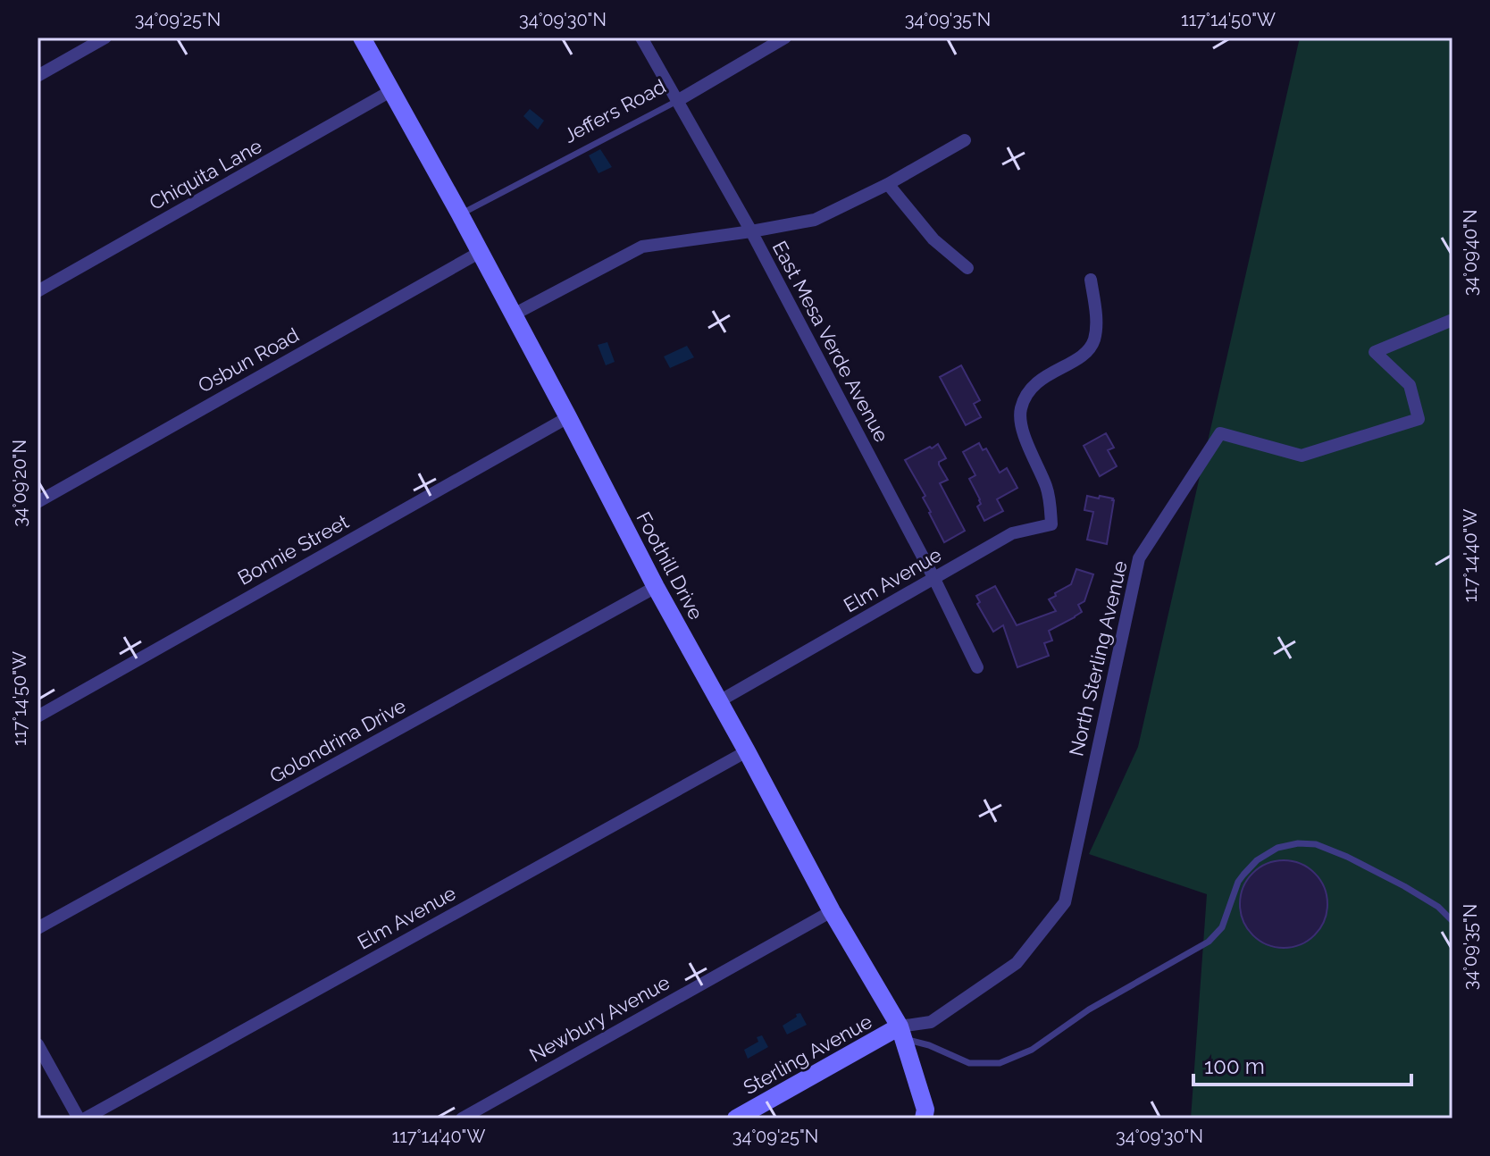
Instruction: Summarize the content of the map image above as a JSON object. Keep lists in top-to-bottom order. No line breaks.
{"streets":{"street":["Jeffers Road","Chiquita Lane","East Mesa Verde Avenue","Osbun Road","Bonnie Street","Foothill Drive","Elm Avenue","North Sterling Avenue","Golondrina Drive","Newbury Avenue","Sterling Avenue"]},"crossings":[["Jeffers Road","East Mesa Verde Avenue"],["Jeffers Road","Foothill Drive"],["Chiquita Lane","Foothill Drive"],["East Mesa Verde Avenue","Elm Avenue"],["Osbun Road","Foothill Drive"],["Bonnie Street","Foothill Drive"],["Foothill Drive","Elm Avenue"],["Foothill Drive","North Sterling Avenue"],["Foothill Drive","Golondrina Drive"],["Foothill Drive","Newbury Avenue"],["Foothill Drive","Sterling Avenue"],["North Sterling Avenue","Sterling Avenue"]],"scale_bar":"100 m","coordinates":["34°09'25\"N","34°09'30\"N","34°09'35\"N","117°14'50\"W","34°09'40\"N","34°09'20\"N","117°14'40\"W"]}
